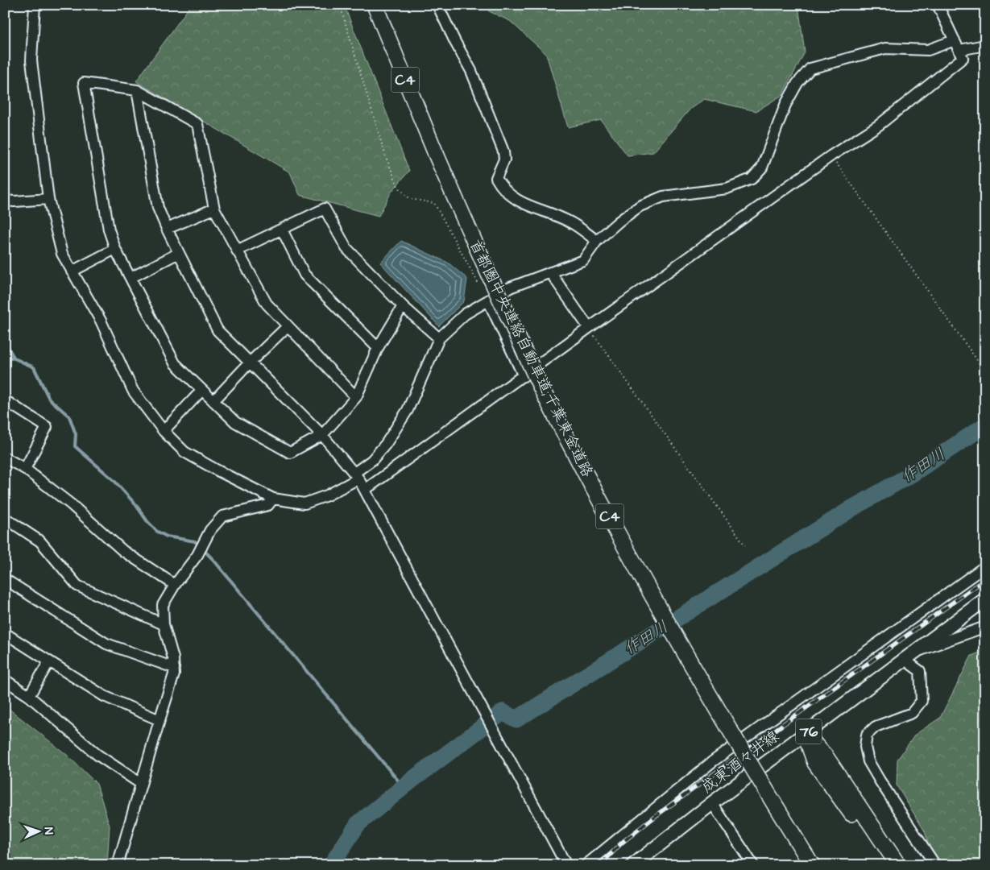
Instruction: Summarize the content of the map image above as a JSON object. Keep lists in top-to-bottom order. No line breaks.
{"streets":{"highway":["C4","首都圏中央連絡自動車道;千葉東金道路"],"main road":["76","成東酒々井線"]},"water":["作田川"],"north":"right"}
